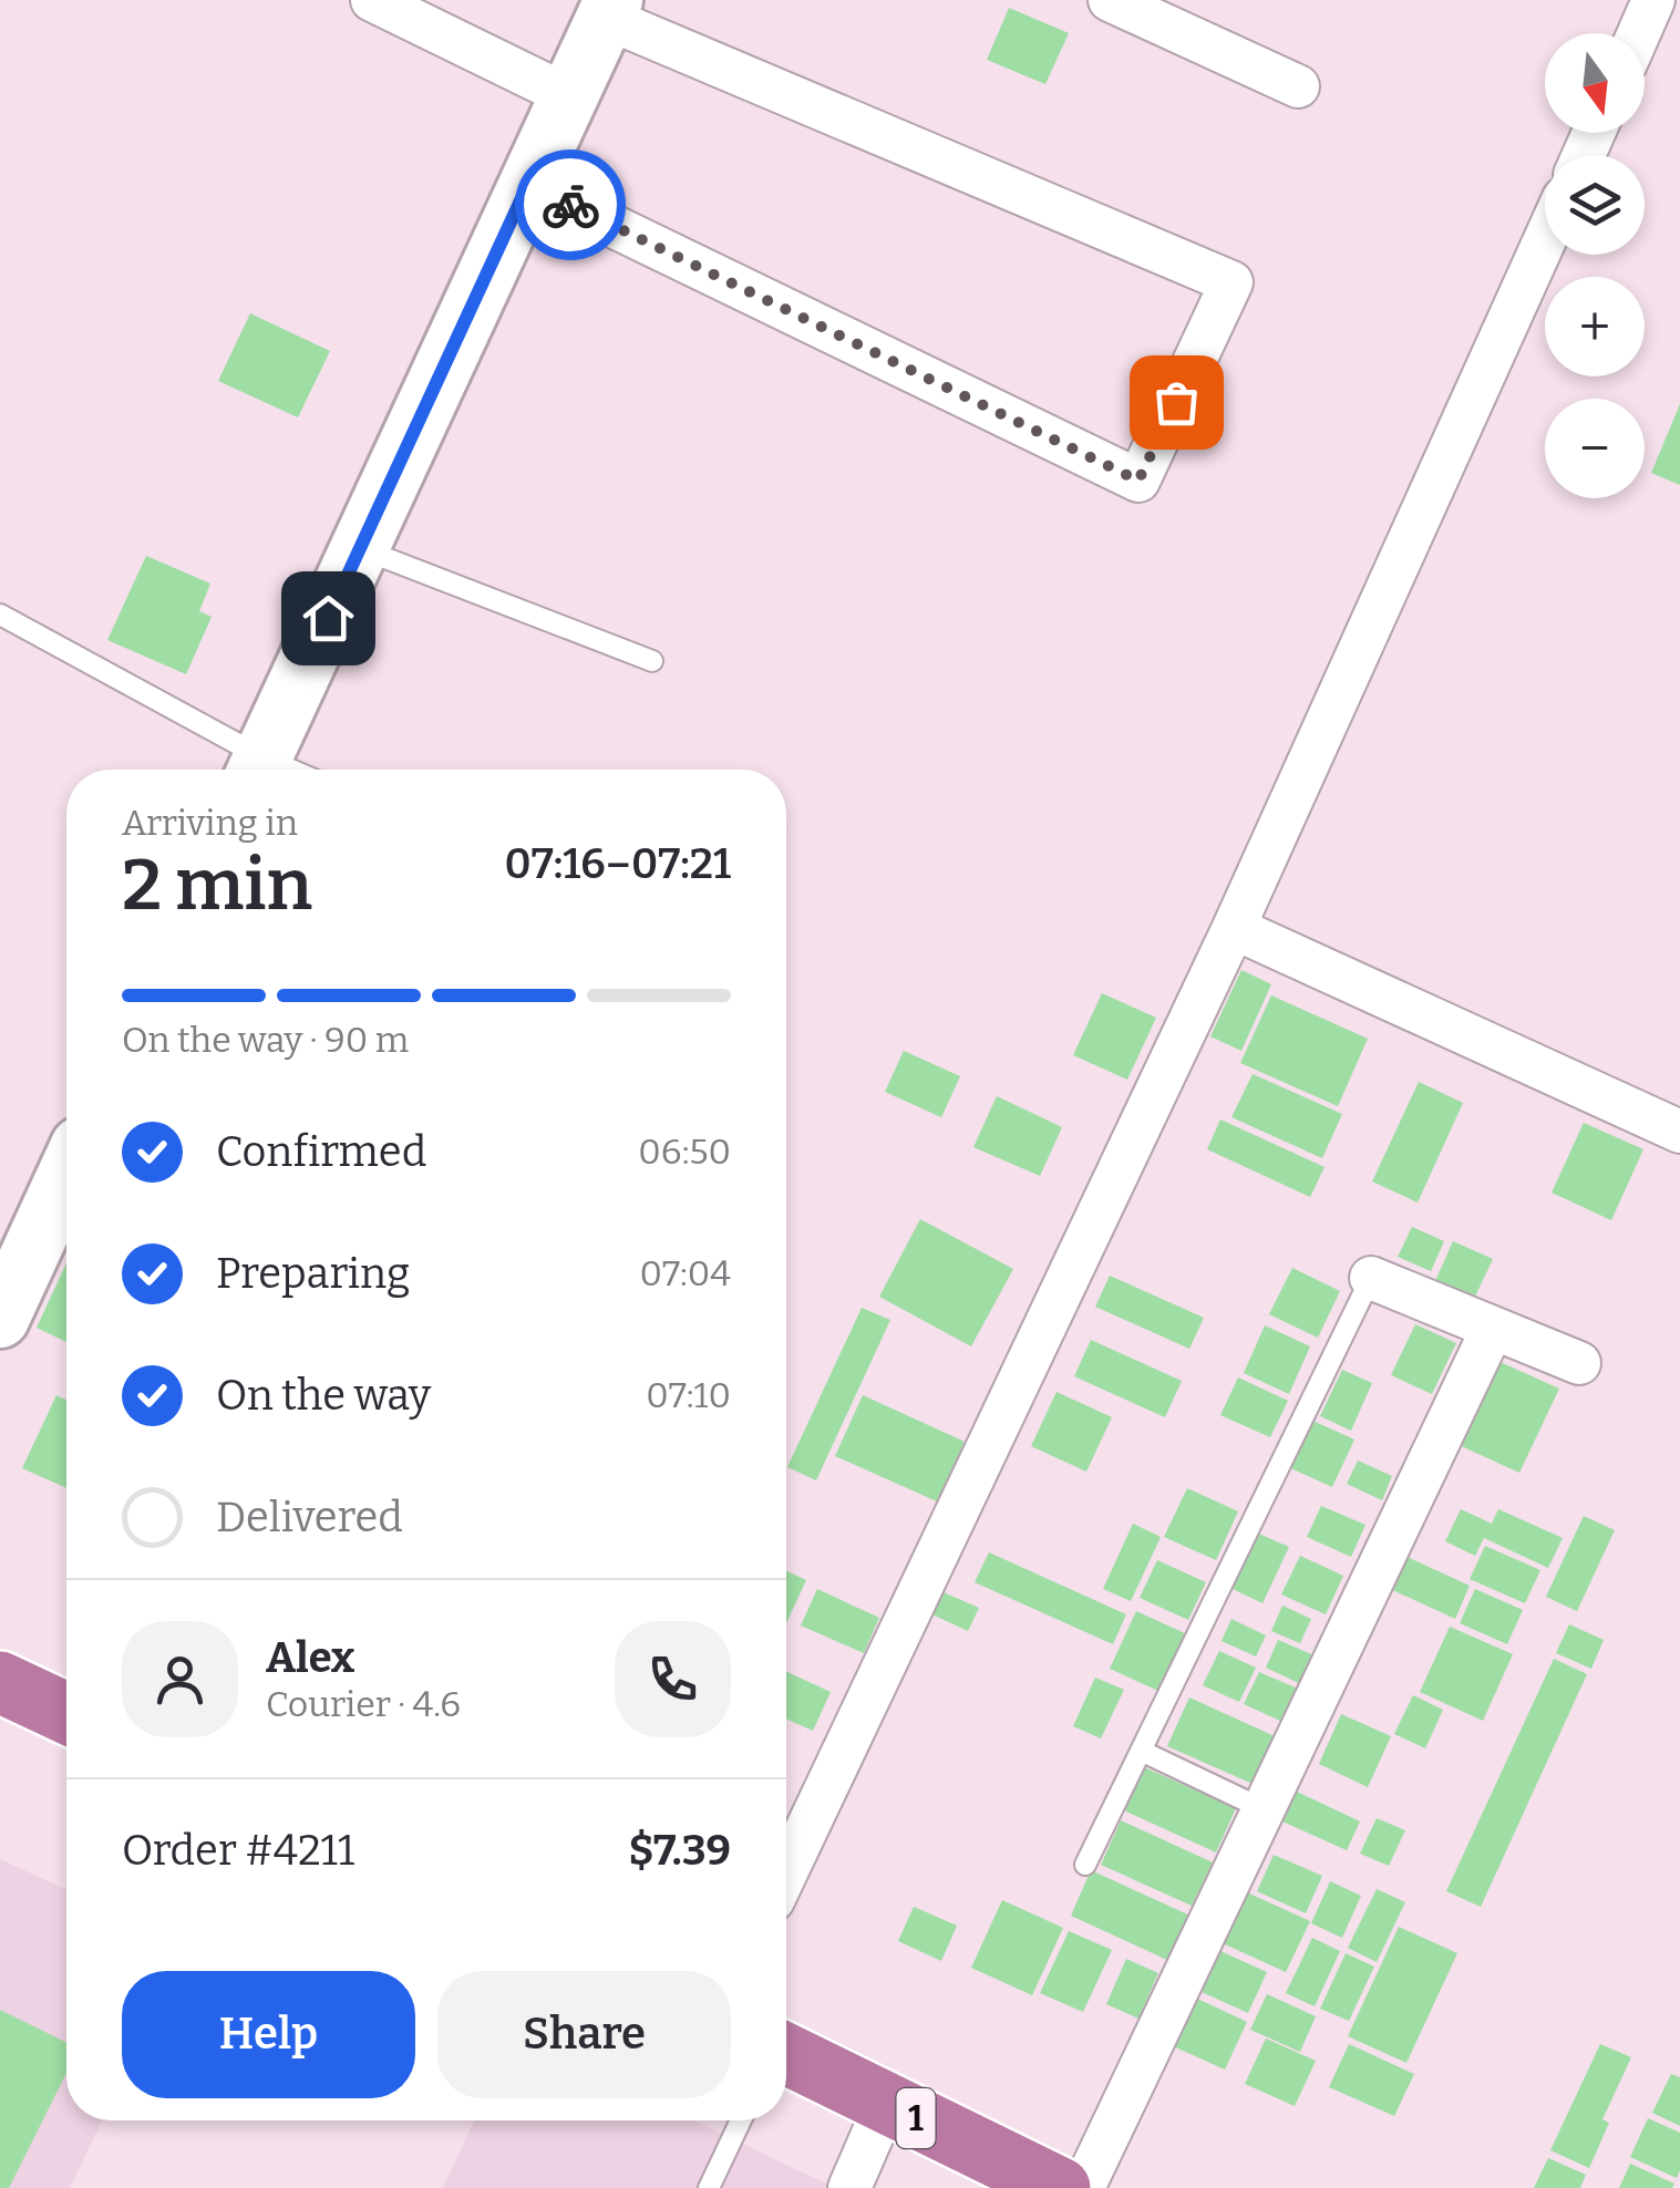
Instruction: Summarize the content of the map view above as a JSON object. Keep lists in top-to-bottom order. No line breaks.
{"streets":{"highway":["1"]},"north":"bottom","page":{"map_buttons":["+","−"],"heading":["2 min","Arriving in","07:16–07:21"],"panel":["Alex","Courier · 4.6","Order #4211","$7.39"],"bar":"On the way · 90 m","list":[["Confirmed","06:50"],["Preparing","07:04"],["On the way","07:10"],"Delivered"],"buttons":["Help","Share"]}}
